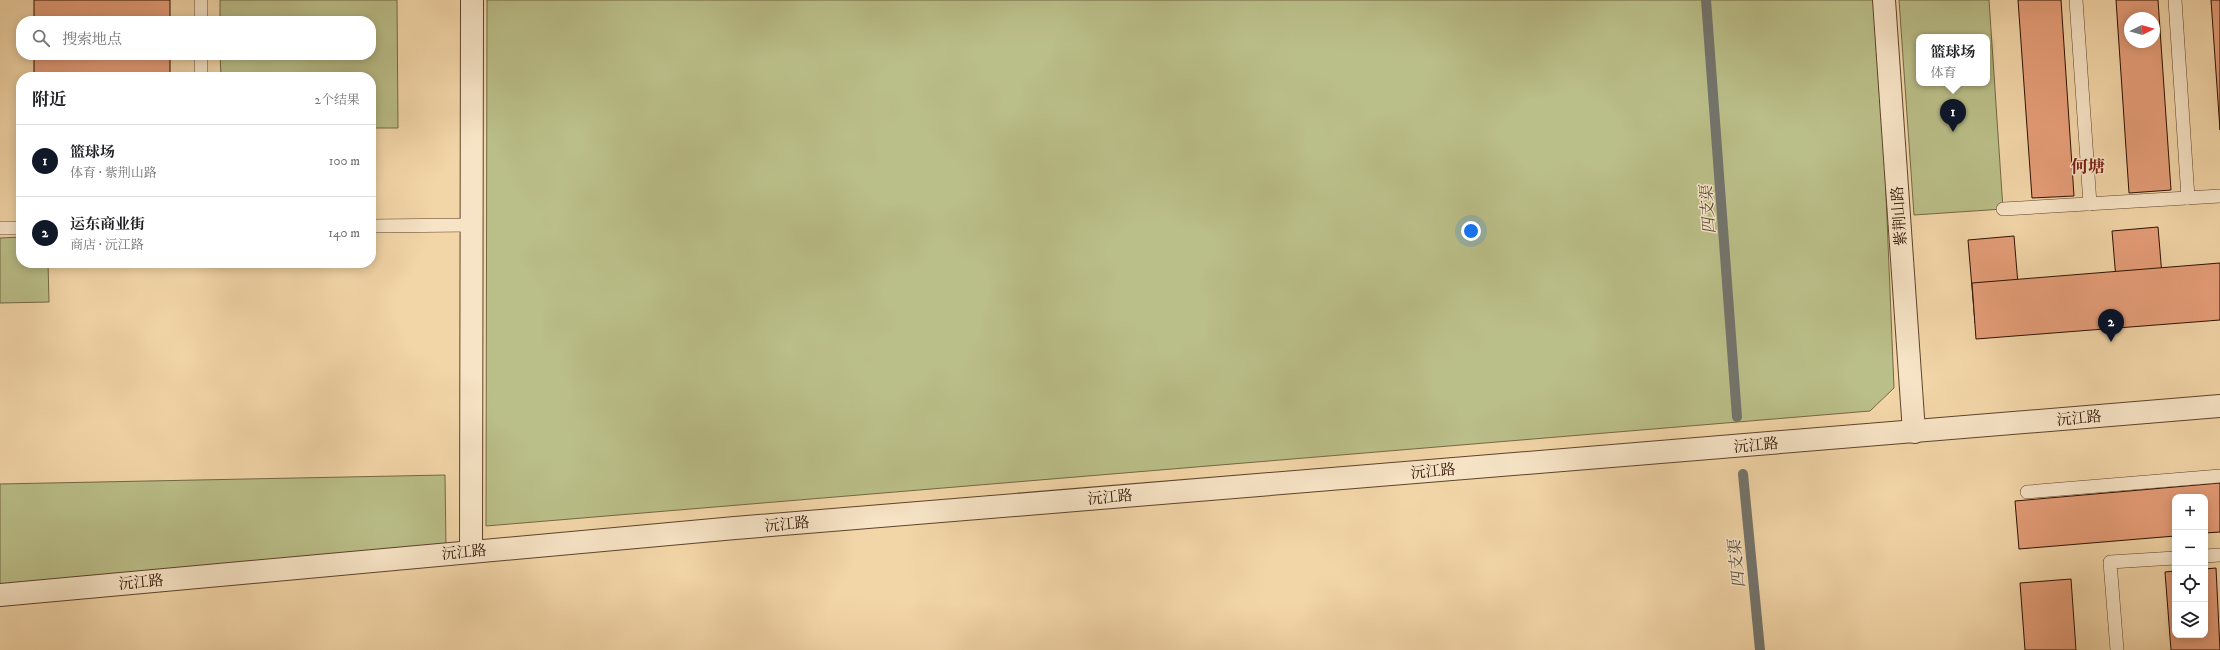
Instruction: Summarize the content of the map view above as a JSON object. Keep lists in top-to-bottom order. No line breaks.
{"streets":{"street":["紫荆山路","沅江路"]},"crossings":[["紫荆山路","沅江路"]],"districts":["何塘"],"water":["四支渠"],"north":"right","page":{"search":"搜索地点","popup":["篮球场","体育"],"heading":["附近","2个结果"],"pins":["1","2"],"list":[{"mark":"1","name":"篮球场","note":"体育 · 紫荆山路","value":"100 m"},{"mark":"2","name":"运东商业街","note":"商店 · 沅江路","value":"140 m"}],"map_buttons":["+","−"]}}
